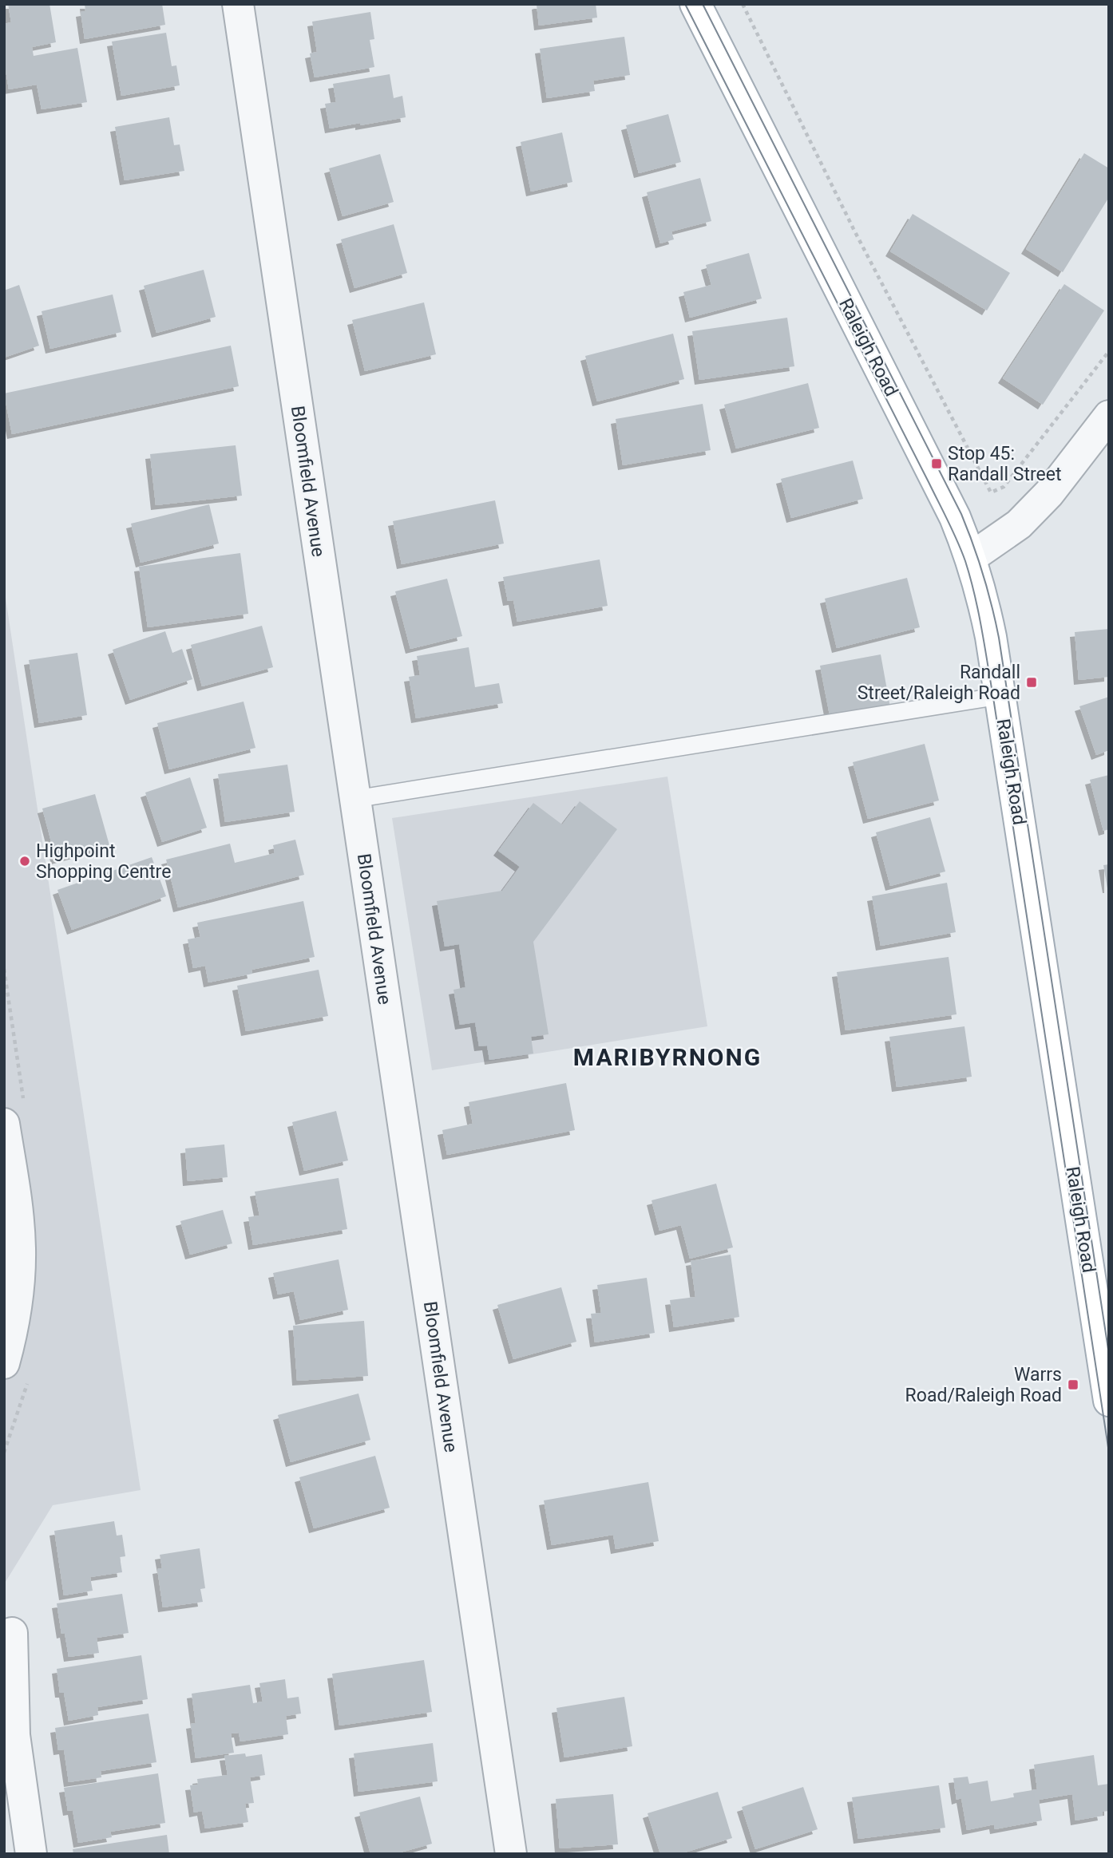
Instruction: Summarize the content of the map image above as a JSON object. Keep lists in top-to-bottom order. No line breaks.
{"streets":{"main road":["Raleigh Road"],"street":["Bloomfield Avenue"]},"districts":["MARIBYRNONG"],"places":{"transit":["Stop 45: Randall Street","Randall Street/Raleigh Road","Warrs Road/Raleigh Road"],"other":["Highpoint Shopping Centre"]}}
